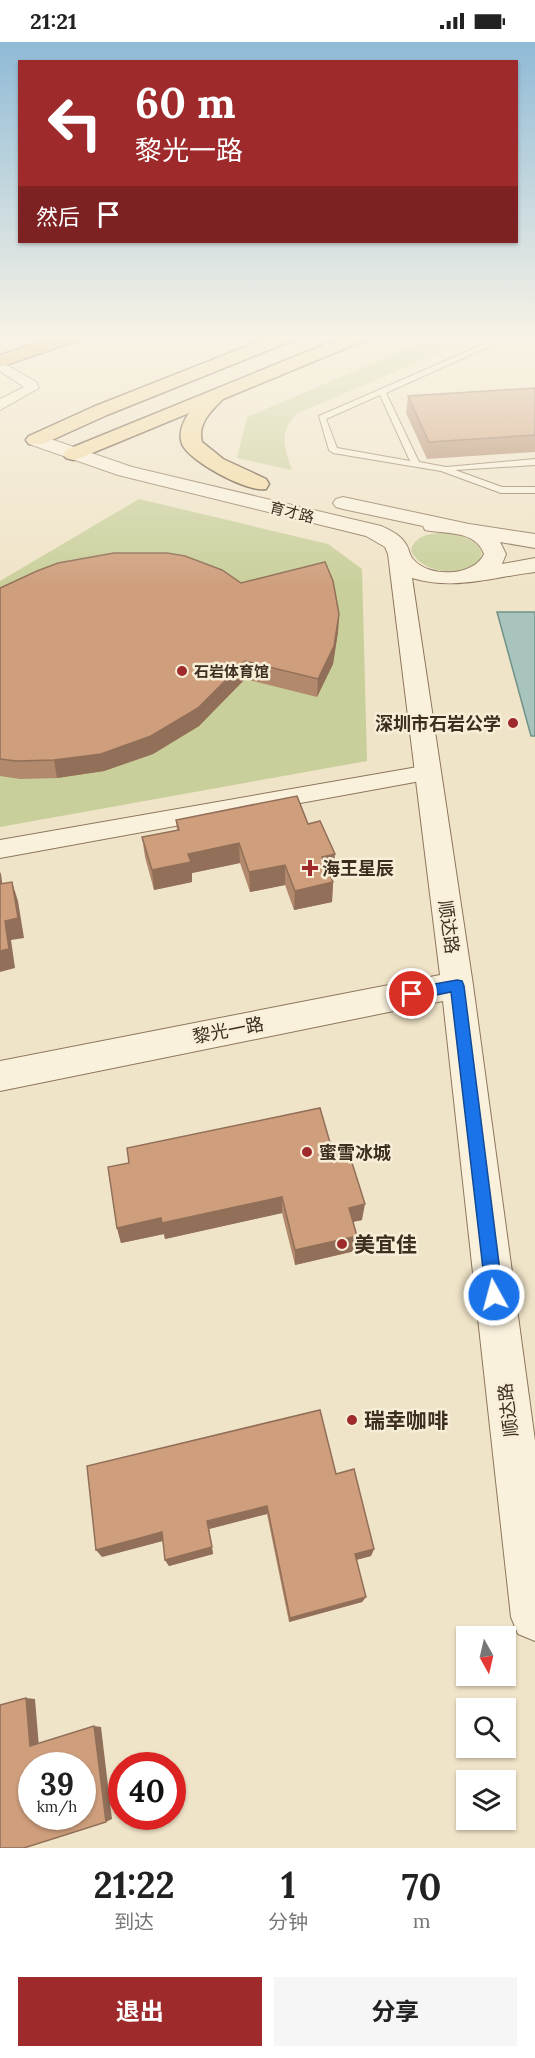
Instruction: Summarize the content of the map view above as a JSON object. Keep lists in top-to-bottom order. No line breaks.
{"streets":{"street":["育才路","顺达路","黎光一路"]},"crossings":[["育才路","顺达路"],["顺达路","黎光一路"]],"places":{"other":["石岩体育馆","深圳市石岩公学","蜜雪冰城","美宜佳","瑞幸咖啡"],"health":["海王星辰"]},"north":"bottom","page":{"status":"21:21","turn":["60 m","黎光一路"],"then":"然后","speed":"39 km/h","limit":"40","eta":["21:22","到达","1","分钟","70","m"],"buttons":["退出","分享"]}}
